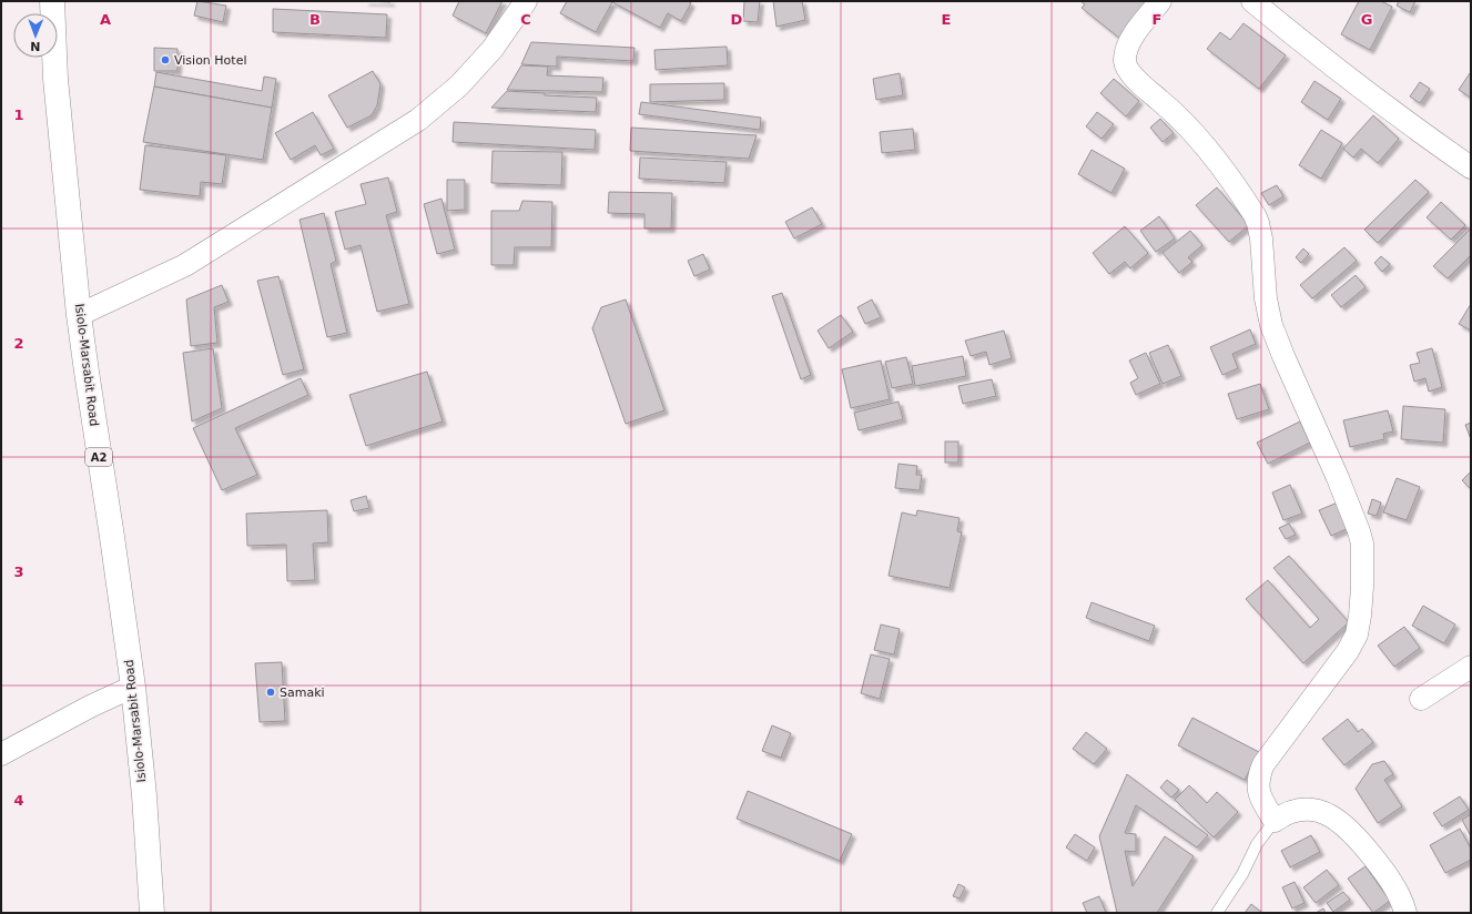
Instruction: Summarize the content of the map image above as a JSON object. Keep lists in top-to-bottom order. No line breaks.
{"streets":{"highway":["Isiolo-Marsabit Road","A2"]},"places":["Vision Hotel","Samaki"],"north":"bottom","grid":{"columns":["A","B","C","D","E","F","G"],"rows":["1","2","3","4"]}}
